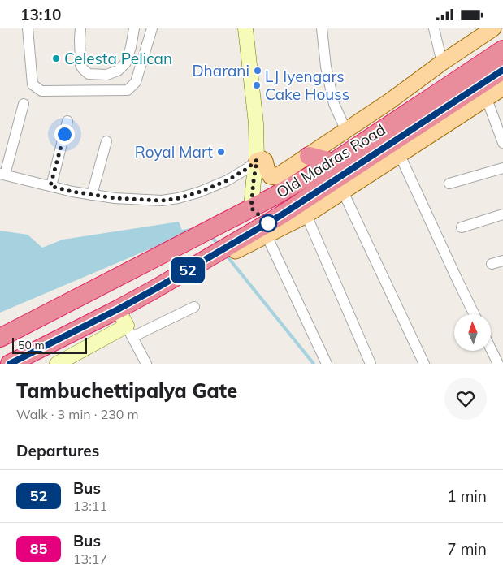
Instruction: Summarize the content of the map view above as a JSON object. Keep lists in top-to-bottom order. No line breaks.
{"streets":{"highway":["Old Madras Road"]},"places":["Celesta Pelican","Dharani","LJ Iyengars Cake Houss","Royal Mart"],"lines":["bus line 52"],"scale_bar":"50 m","north":"top","page":{"status":"13:10","on_map":"52","scale":"50 m","heading":[["Tambuchettipalya Gate","Walk · 3 min · 230 m"],"Departures"],"list":[{"mark":"52","name":"Bus","note":"13:11","value":"1 min"},{"mark":"85","name":"Bus","note":"13:17","value":"7 min"}]}}
